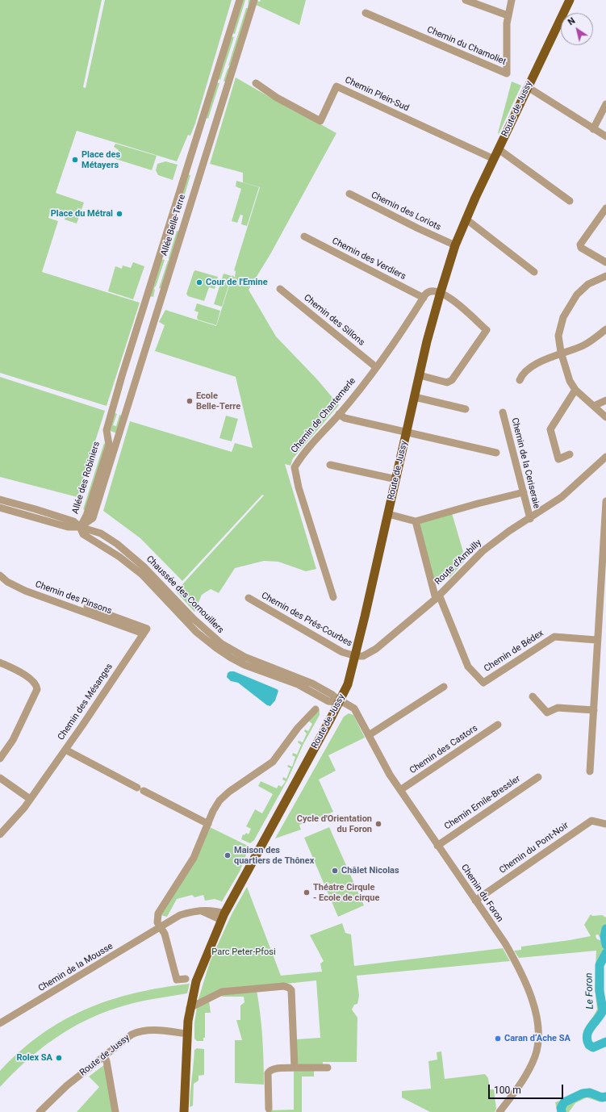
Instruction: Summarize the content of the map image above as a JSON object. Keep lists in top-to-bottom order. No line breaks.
{"streets":{"main road":["Route de Jussy"],"street":["Chemin du Chamoliet","Chemin Plein-Sud","Chemin des Loriots","Allée Belle-Terre","Chemin des Verdiers","Chemin des Sillons","Chemin de Chantemerle","Chemin de la Ceriseraie","Allée des Robiniers","Route d'Ambilly","Chaussée des Cornouillers","Chemin des Pinsons","Chemin des Prés-Courbes","Chemin de Bédex","Chemin des Mésanges","Chemin des Castors","Chemin Emile-Bressler","Chemin du Pont-Noir","Chemin du Foron","Chemin de la Mousse"]},"crossings":[["Chemin Plein-Sud","Route de Jussy"],["Route de Jussy","Chemin des Loriots"],["Route de Jussy","Route d'Ambilly"],["Route de Jussy","Chaussée des Cornouillers"],["Route de Jussy","Chemin des Prés-Courbes"],["Route de Jussy","Chemin du Foron"],["Route de Jussy","Chemin de la Mousse"],["Allée Belle-Terre","Allée des Robiniers"],["Chemin des Verdiers","Chemin de Chantemerle"],["Chemin des Sillons","Chemin de Chantemerle"],["Chemin de la Ceriseraie","Route d'Ambilly"],["Allée des Robiniers","Chaussée des Cornouillers"],["Route d'Ambilly","Chemin des Prés-Courbes"],["Route d'Ambilly","Chemin de Bédex"],["Chaussée des Cornouillers","Chemin du Foron"],["Chemin des Pinsons","Chemin des Mésanges"],["Chemin des Castors","Chemin du Foron"],["Chemin Emile-Bressler","Chemin du Foron"],["Chemin du Pont-Noir","Chemin du Foron"]],"water":["Le Foron"],"parks":["Parc Peter-Pfosi"],"places":["Place des Métayers","Place du Métral","Cour de l'Emine","Ecole Belle-Terre","Cycle d'Orientation du Foron","Maison des quartiers de Thônex","Châlet Nicolas","Théatre Cirqule - Ecole de cirque","Caran d‘Ache SA","Rolex SA"],"scale_bar":"100 m","north":"top left"}
